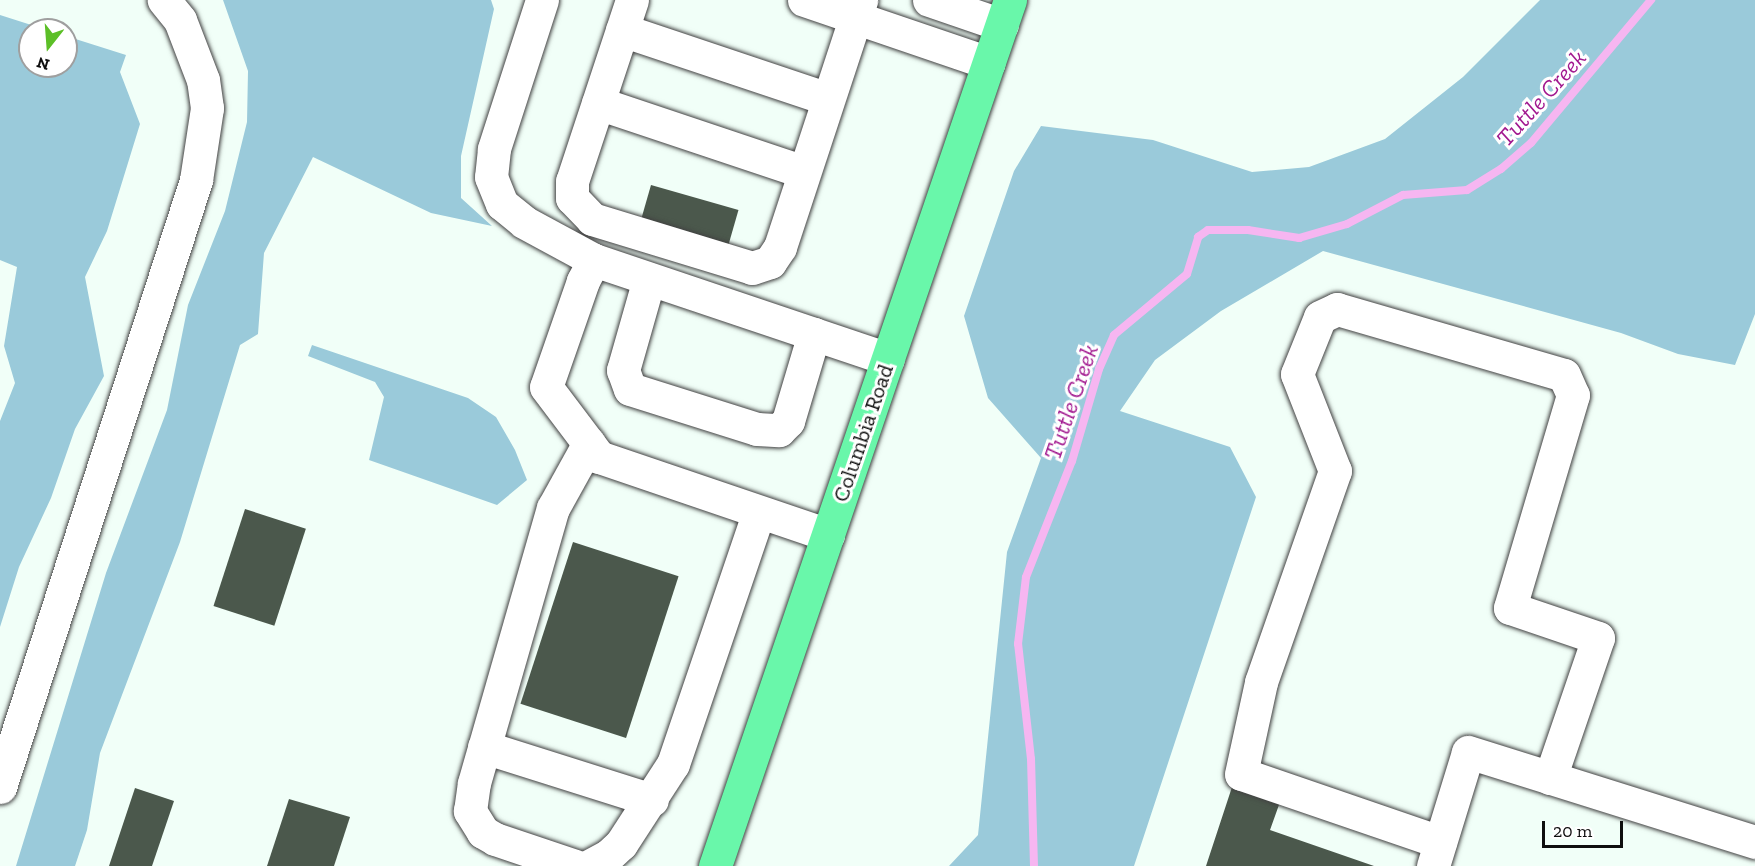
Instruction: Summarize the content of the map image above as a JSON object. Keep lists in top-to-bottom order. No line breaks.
{"streets":{"main road":["Columbia Road"]},"water":["Tuttle Creek"],"scale_bar":"20 m","north":"bottom"}
